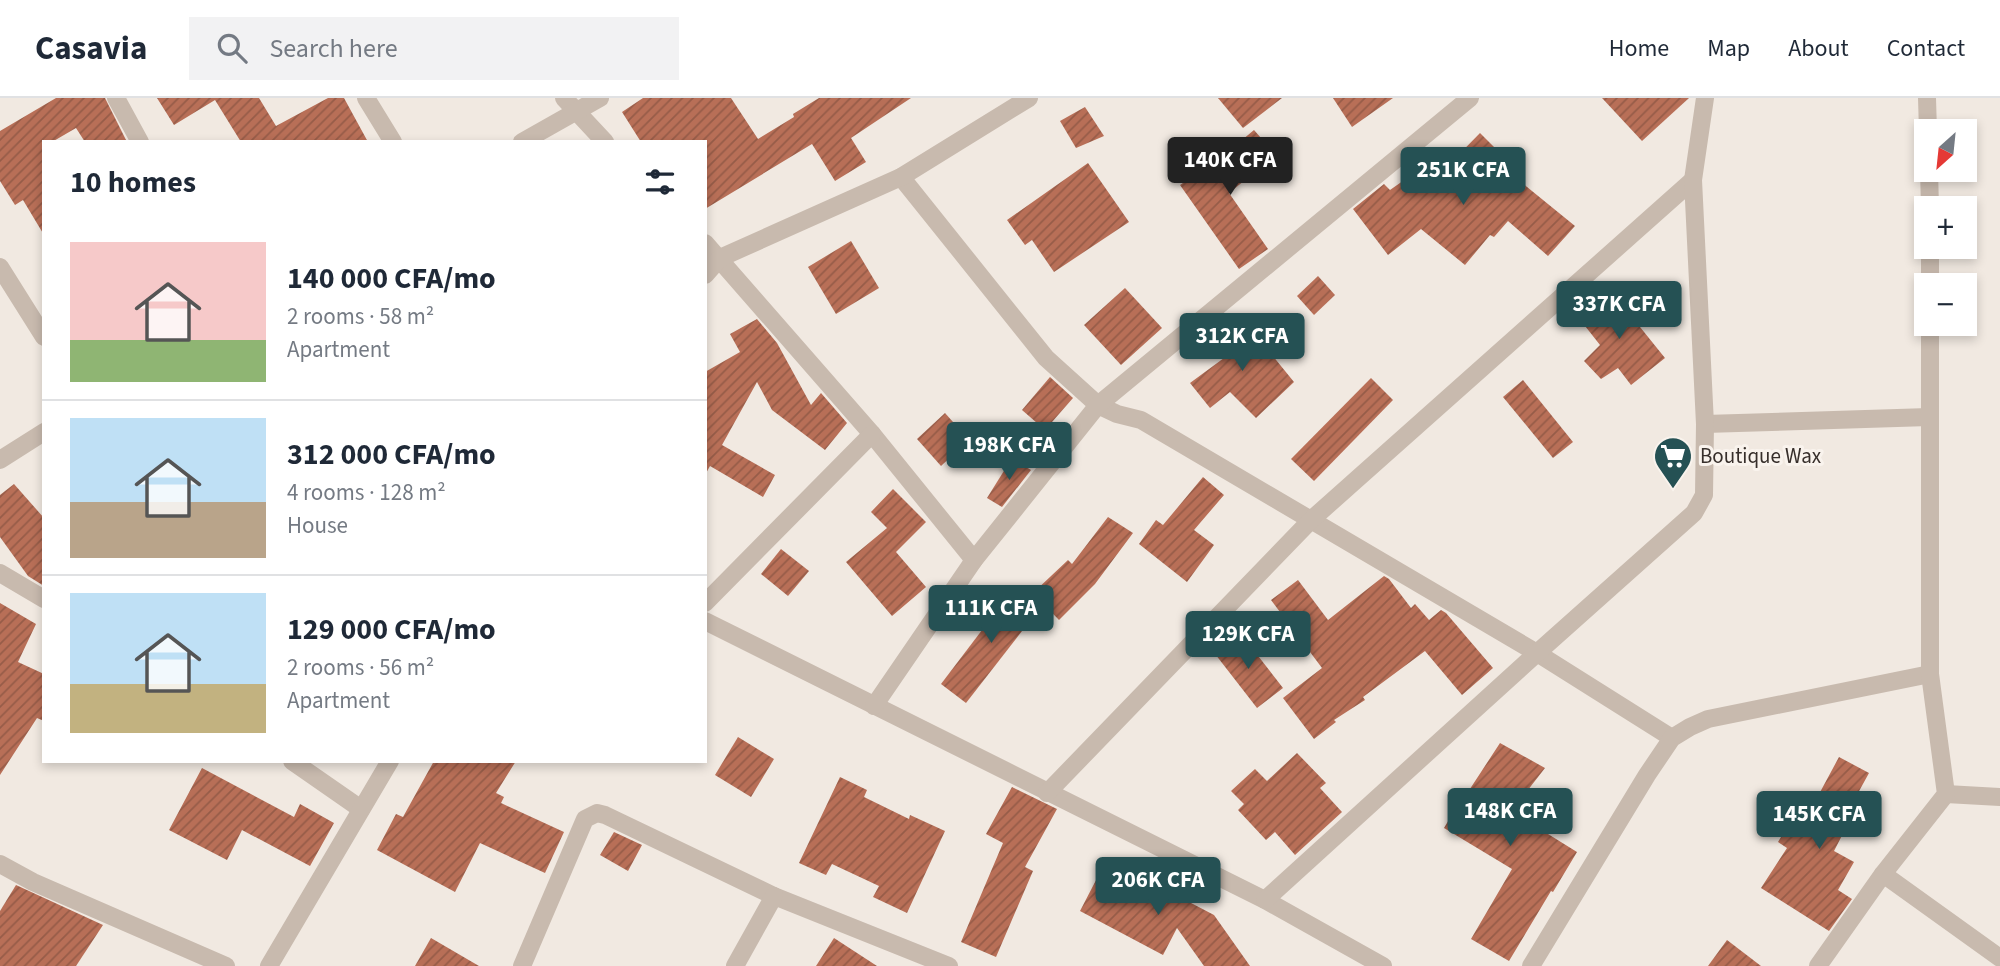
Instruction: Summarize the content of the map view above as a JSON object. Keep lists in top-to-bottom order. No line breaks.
{"places":{"supermarket":["Boutique Wax"]},"north":"bottom left","page":{"header":"Casavia","search":"Search here","nav":["Home","Map","About","Contact"],"map_buttons":["+","−"],"price":["140K CFA","251K CFA","337K CFA","312K CFA","198K CFA","111K CFA","129K CFA","148K CFA","145K CFA","206K CFA"],"heading":"10 homes","list":[{"name":"140 000 CFA/mo","note":"2 rooms · 58 m² · Apartment"},{"name":"312 000 CFA/mo","note":"4 rooms · 128 m² · House"},{"name":"129 000 CFA/mo","note":"2 rooms · 56 m² · Apartment"}]}}
